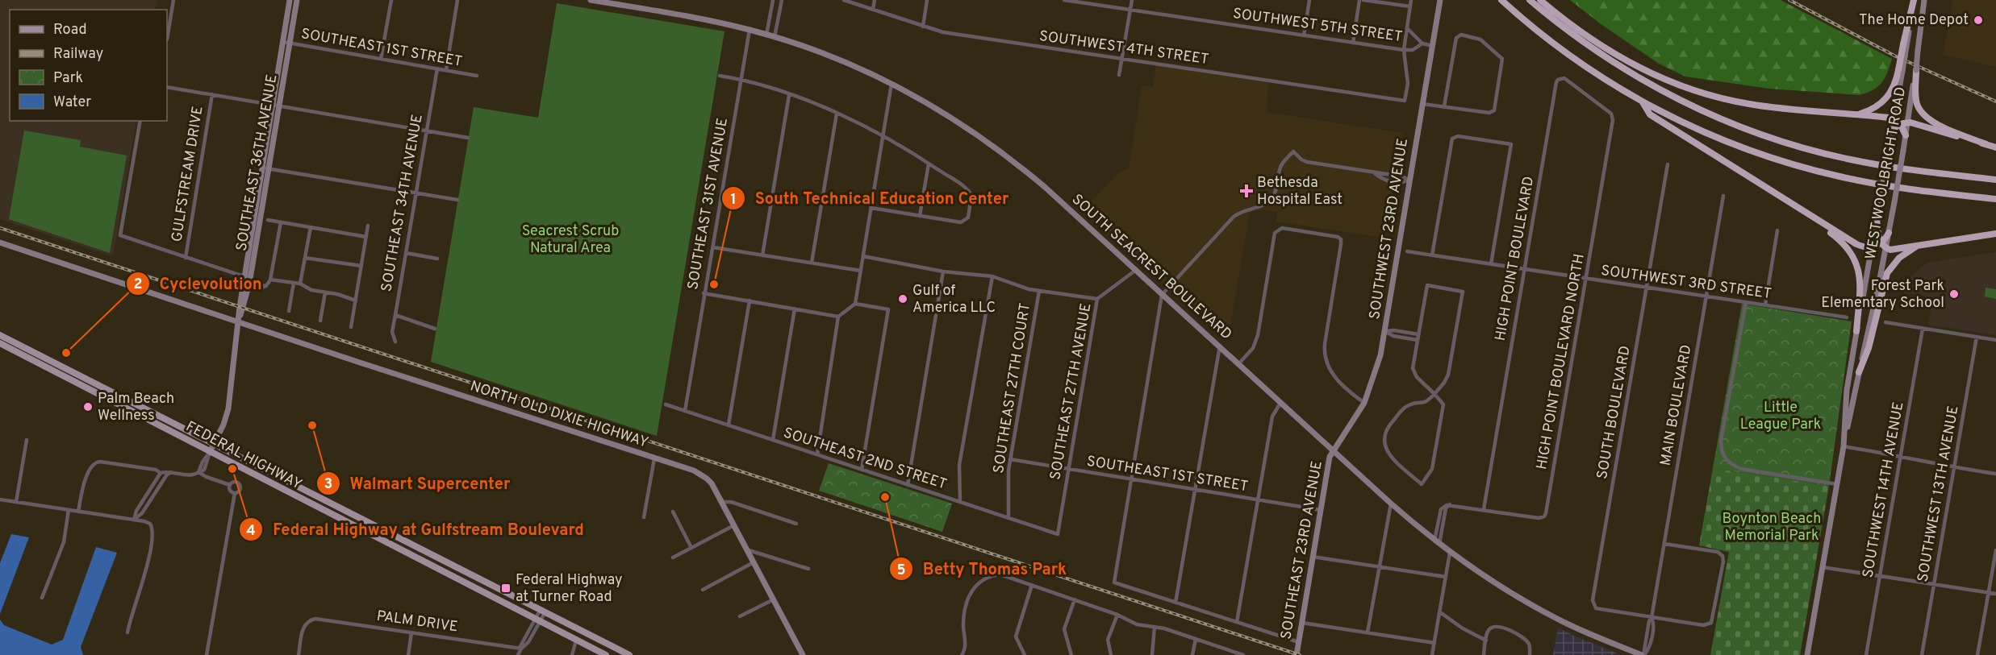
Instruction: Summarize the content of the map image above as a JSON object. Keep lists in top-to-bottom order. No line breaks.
{"streets":{"main road":["FEDERAL HIGHWAY"],"street":["SOUTHWEST 5TH STREET","SOUTHEAST 1ST STREET","SOUTHWEST 4TH STREET","SOUTHEAST 36TH AVENUE","WEST WOOLBRIGHT ROAD","GULFSTREAM DRIVE","SOUTHEAST 34TH AVENUE","SOUTHEAST 31ST AVENUE","SOUTHWEST 23RD AVENUE","HIGH POINT BOULEVARD","SOUTH SEACREST BOULEVARD","SOUTHWEST 3RD STREET","HIGH POINT BOULEVARD NORTH","SOUTHEAST 27TH COURT","SOUTHEAST 27TH AVENUE","MAIN BOULEVARD","SOUTH BOULEVARD","NORTH OLD DIXIE HIGHWAY","SOUTHEAST 2ND STREET","SOUTHWEST 14TH AVENUE","SOUTHWEST 13TH AVENUE","SOUTHEAST 23RD AVENUE","PALM DRIVE"]},"crossings":[["SOUTHWEST 5TH STREET","SOUTHWEST 4TH STREET"],["SOUTHWEST 5TH STREET","SOUTHWEST 23RD AVENUE"],["SOUTHEAST 1ST STREET","SOUTHEAST 36TH AVENUE"],["SOUTHEAST 1ST STREET","SOUTHEAST 34TH AVENUE"],["SOUTHEAST 1ST STREET","SOUTHEAST 27TH COURT"],["SOUTHEAST 1ST STREET","SOUTHEAST 27TH AVENUE"],["SOUTHEAST 1ST STREET","SOUTHEAST 23RD AVENUE"],["SOUTHEAST 36TH AVENUE","NORTH OLD DIXIE HIGHWAY"],["SOUTHEAST 36TH AVENUE","FEDERAL HIGHWAY"],["SOUTHEAST 31ST AVENUE","SOUTH SEACREST BOULEVARD"],["SOUTHEAST 31ST AVENUE","SOUTHEAST 2ND STREET"],["SOUTHWEST 23RD AVENUE","SOUTH SEACREST BOULEVARD"],["SOUTHWEST 23RD AVENUE","SOUTHEAST 23RD AVENUE"],["HIGH POINT BOULEVARD","SOUTHWEST 3RD STREET"],["HIGH POINT BOULEVARD","HIGH POINT BOULEVARD NORTH"],["SOUTH SEACREST BOULEVARD","HIGH POINT BOULEVARD NORTH"],["SOUTH SEACREST BOULEVARD","SOUTHEAST 27TH AVENUE"],["SOUTH SEACREST BOULEVARD","MAIN BOULEVARD"],["SOUTH SEACREST BOULEVARD","SOUTHEAST 23RD AVENUE"],["SOUTHWEST 3RD STREET","HIGH POINT BOULEVARD NORTH"],["SOUTHWEST 3RD STREET","MAIN BOULEVARD"],["SOUTHWEST 3RD STREET","SOUTH BOULEVARD"],["SOUTHEAST 27TH COURT","SOUTHEAST 2ND STREET"],["SOUTHEAST 27TH AVENUE","SOUTHEAST 2ND STREET"],["MAIN BOULEVARD","SOUTH BOULEVARD"]],"parks":["Seacrest Scrub Natural Area","Little League Park","Boynton Beach Memorial Park"],"places":{"other":["The Home Depot","South Technical Education Center","Forest Park Elementary School","Gulf of America LLC","Cyclevolution","Palm Beach Wellness","Walmart Supercenter","Federal Highway at Gulfstream Boulevard","Betty Thomas Park"],"health":["Bethesda Hospital East"],"transit":["Federal Highway at Turner Road"]},"legend":["Road","Railway","Park","Water"]}
